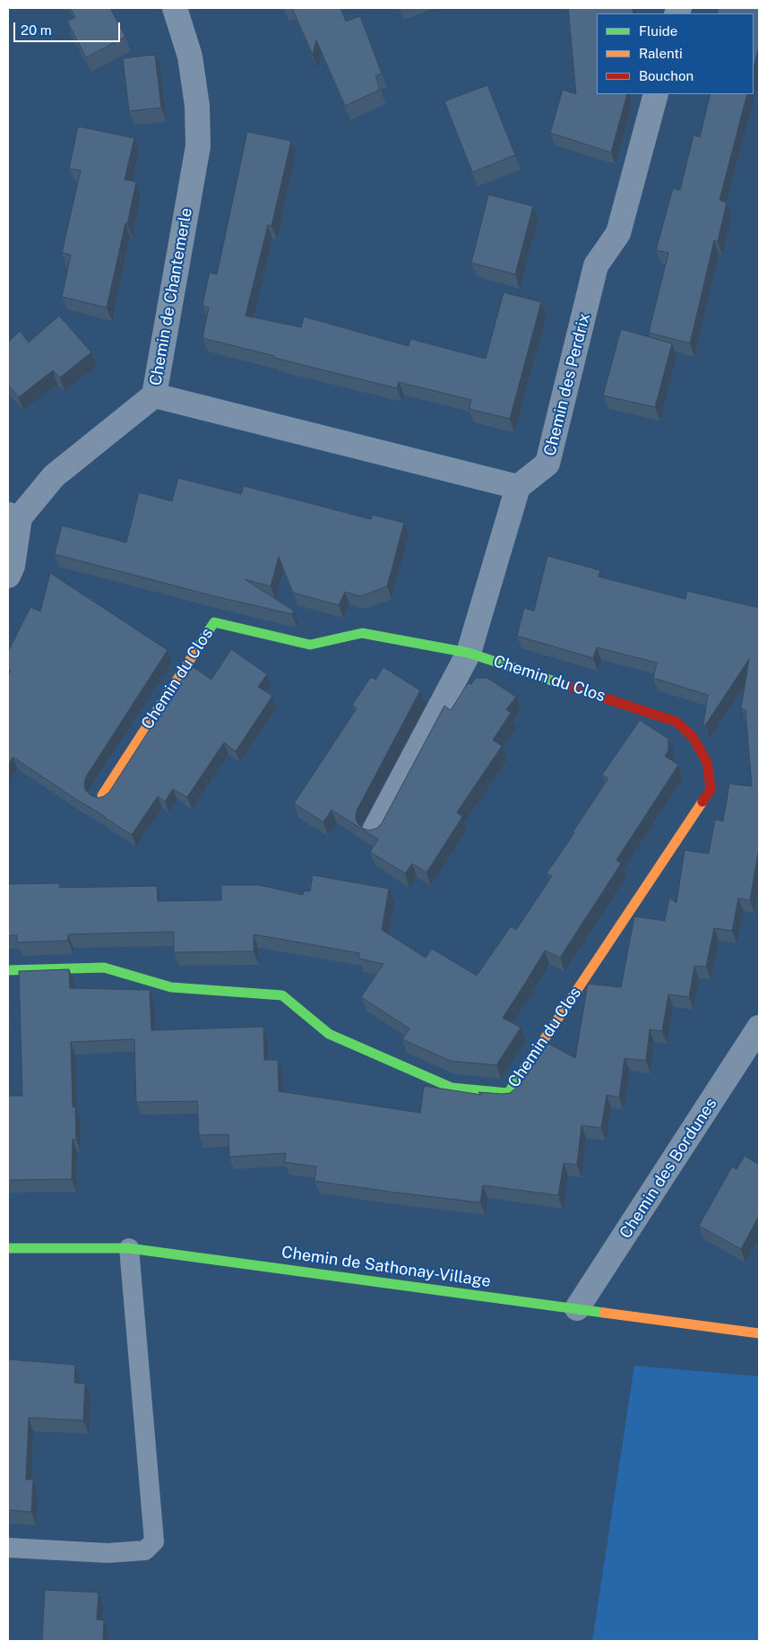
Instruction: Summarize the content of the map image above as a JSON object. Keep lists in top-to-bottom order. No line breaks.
{"streets":{"street":["Chemin de Chantemerle","Chemin des Perdrix","Chemin du Clos","Chemin des Bordunes","Chemin de Sathonay-Village"]},"crossings":[["Chemin des Bordunes","Chemin de Sathonay-Village"]],"legend":["Fluide","Ralenti","Bouchon"],"scale_bar":"20 m"}
